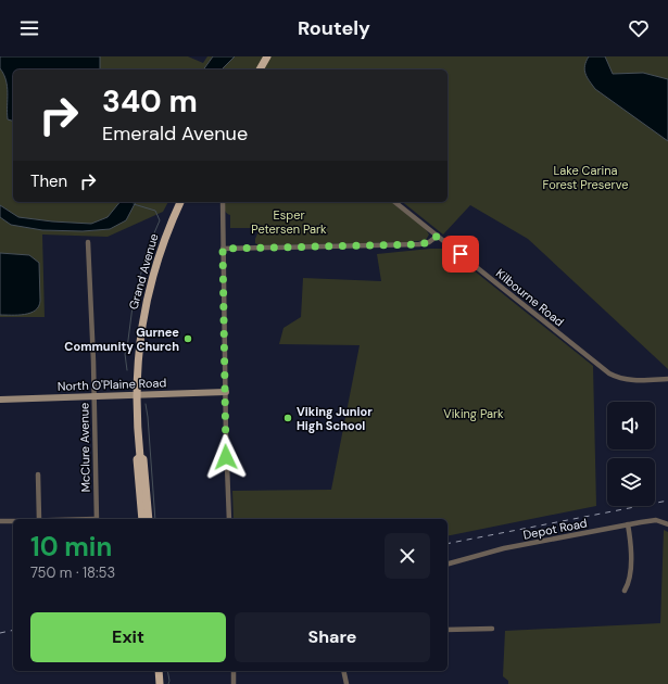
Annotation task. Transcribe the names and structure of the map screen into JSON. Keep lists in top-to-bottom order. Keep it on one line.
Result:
{"streets":{"main road":["Grand Avenue"],"street":["Kilbourne Road","North O'Plaine Road","McClure Avenue","Depot Road"]},"crossings":[["Grand Avenue","North O'Plaine Road"],["North O'Plaine Road","McClure Avenue"]],"parks":["Lake Carina Forest Preserve","Esper Petersen Park","Viking Park"],"places":["Gurnee Community Church","Viking Junior High School"],"page":{"header":"Routely","turn":["340 m","Emerald Avenue"],"then":"Then","heading":["10 min","750 m · 18:53"],"buttons":["Exit","Share"]}}
